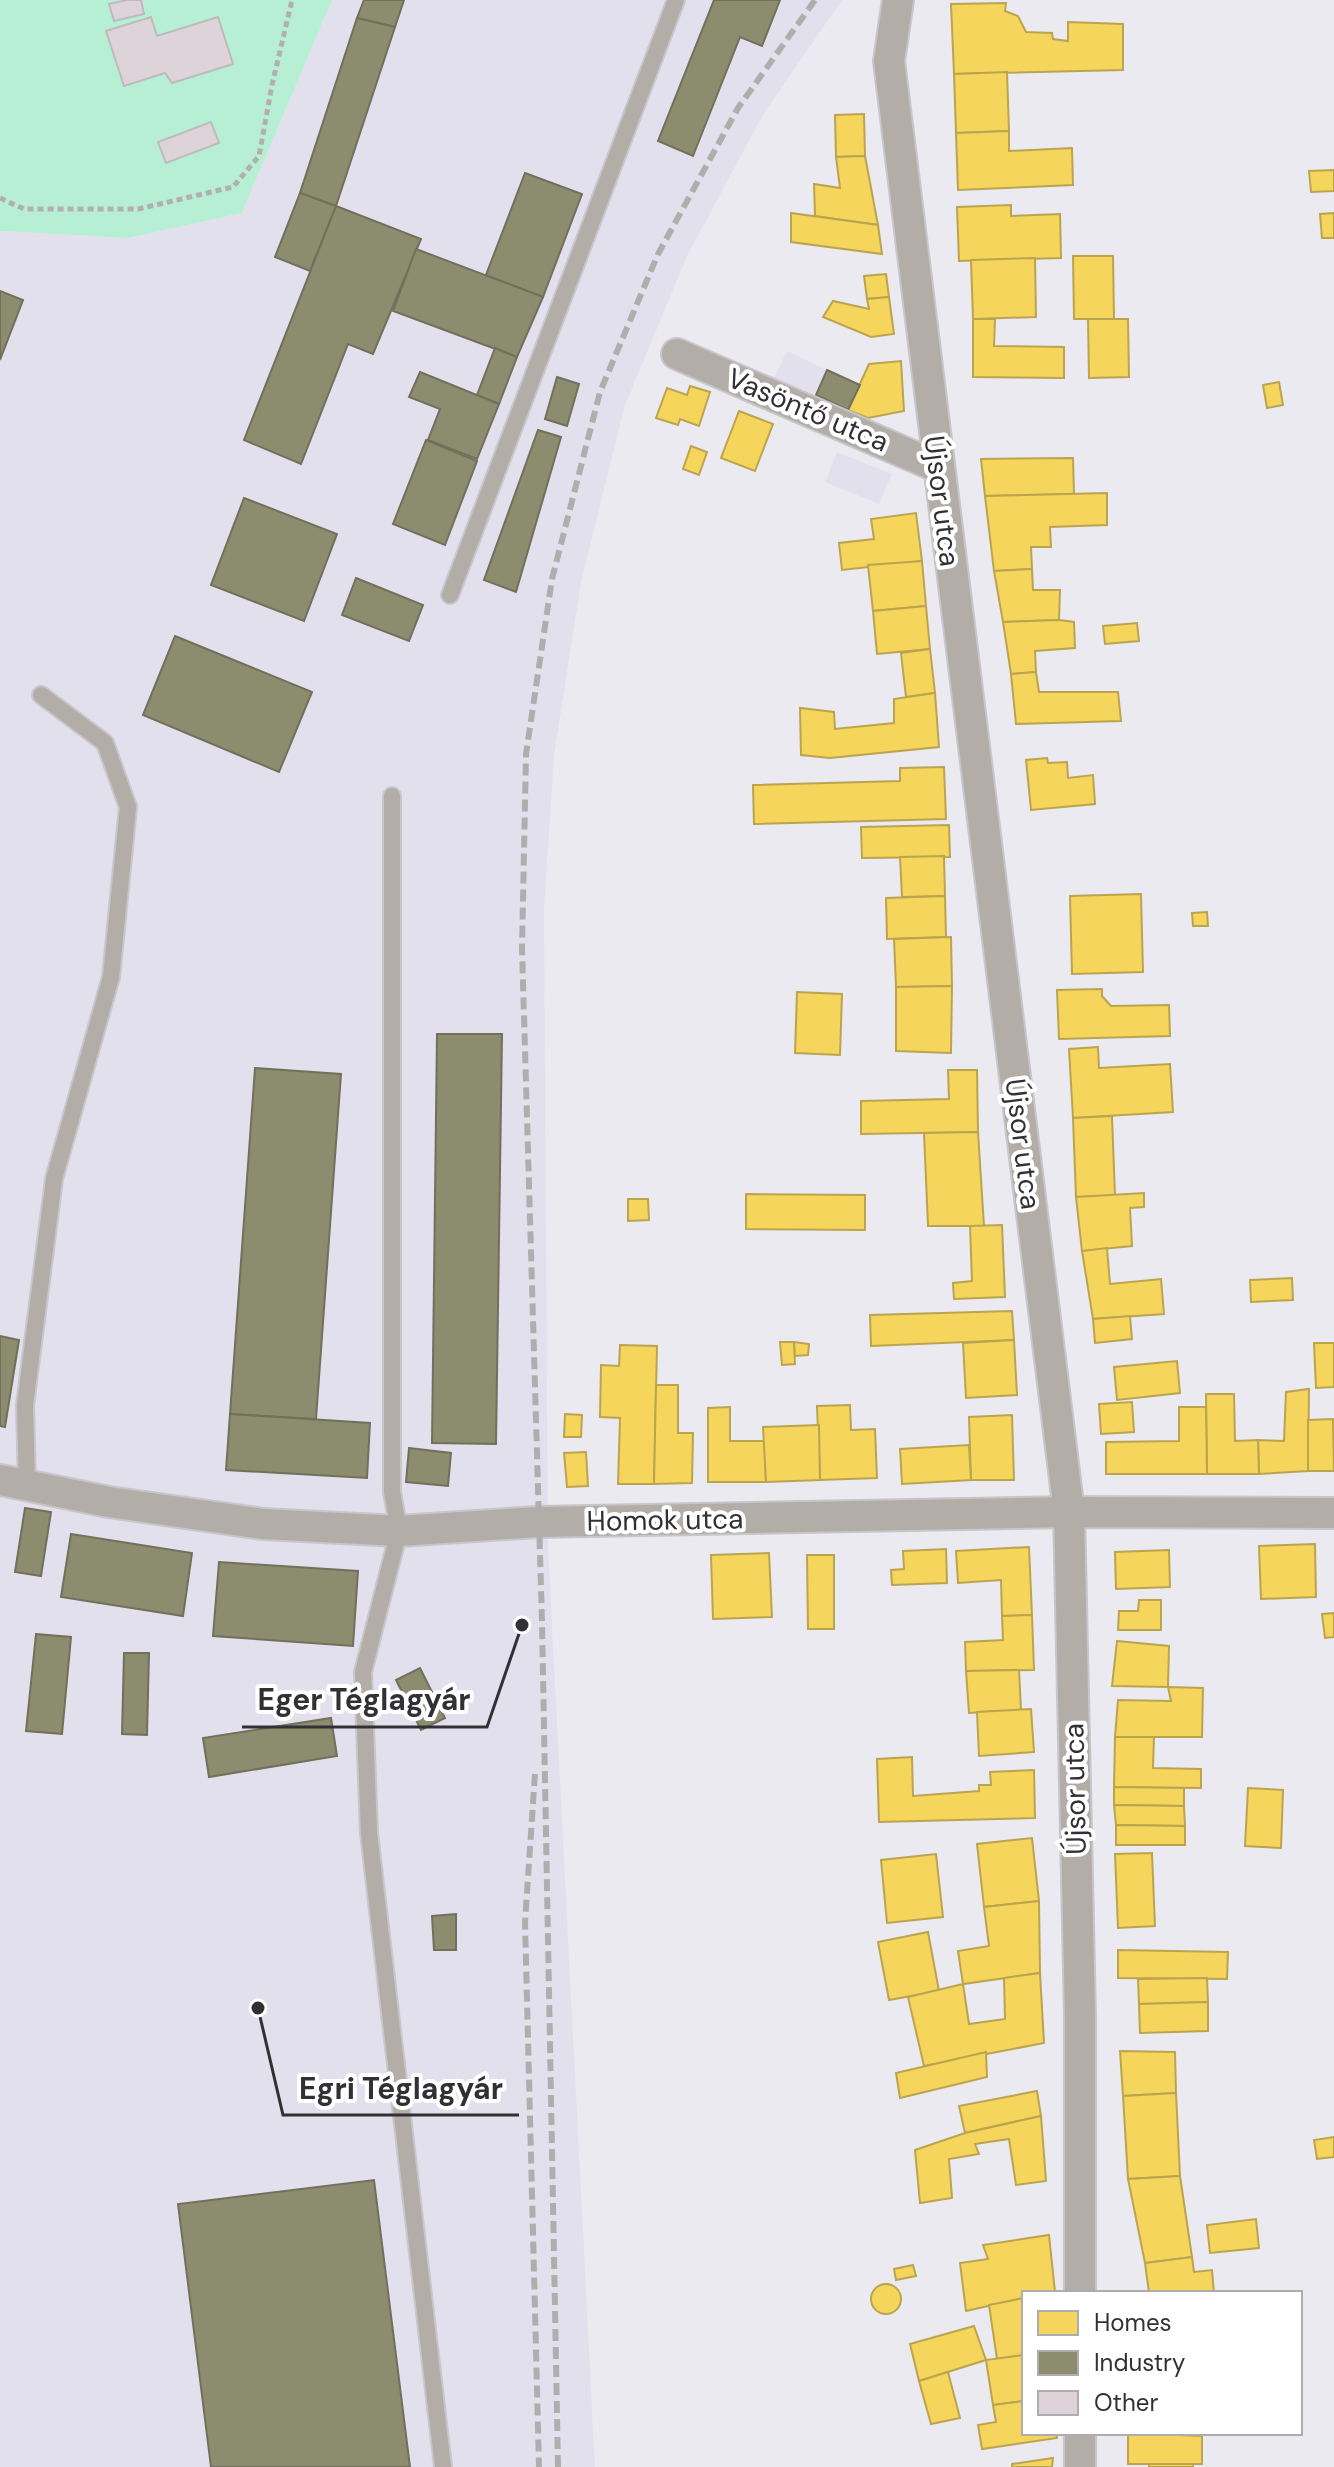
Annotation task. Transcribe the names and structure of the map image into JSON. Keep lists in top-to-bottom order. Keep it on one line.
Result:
{"streets":{"street":["Vasöntő utca","Újsor utca","Homok utca"]},"crossings":[["Vasöntő utca","Újsor utca"],["Újsor utca","Homok utca"]],"places":["Eger Téglagyár","Egri Téglagyár"],"legend":["Homes","Industry","Other"]}
